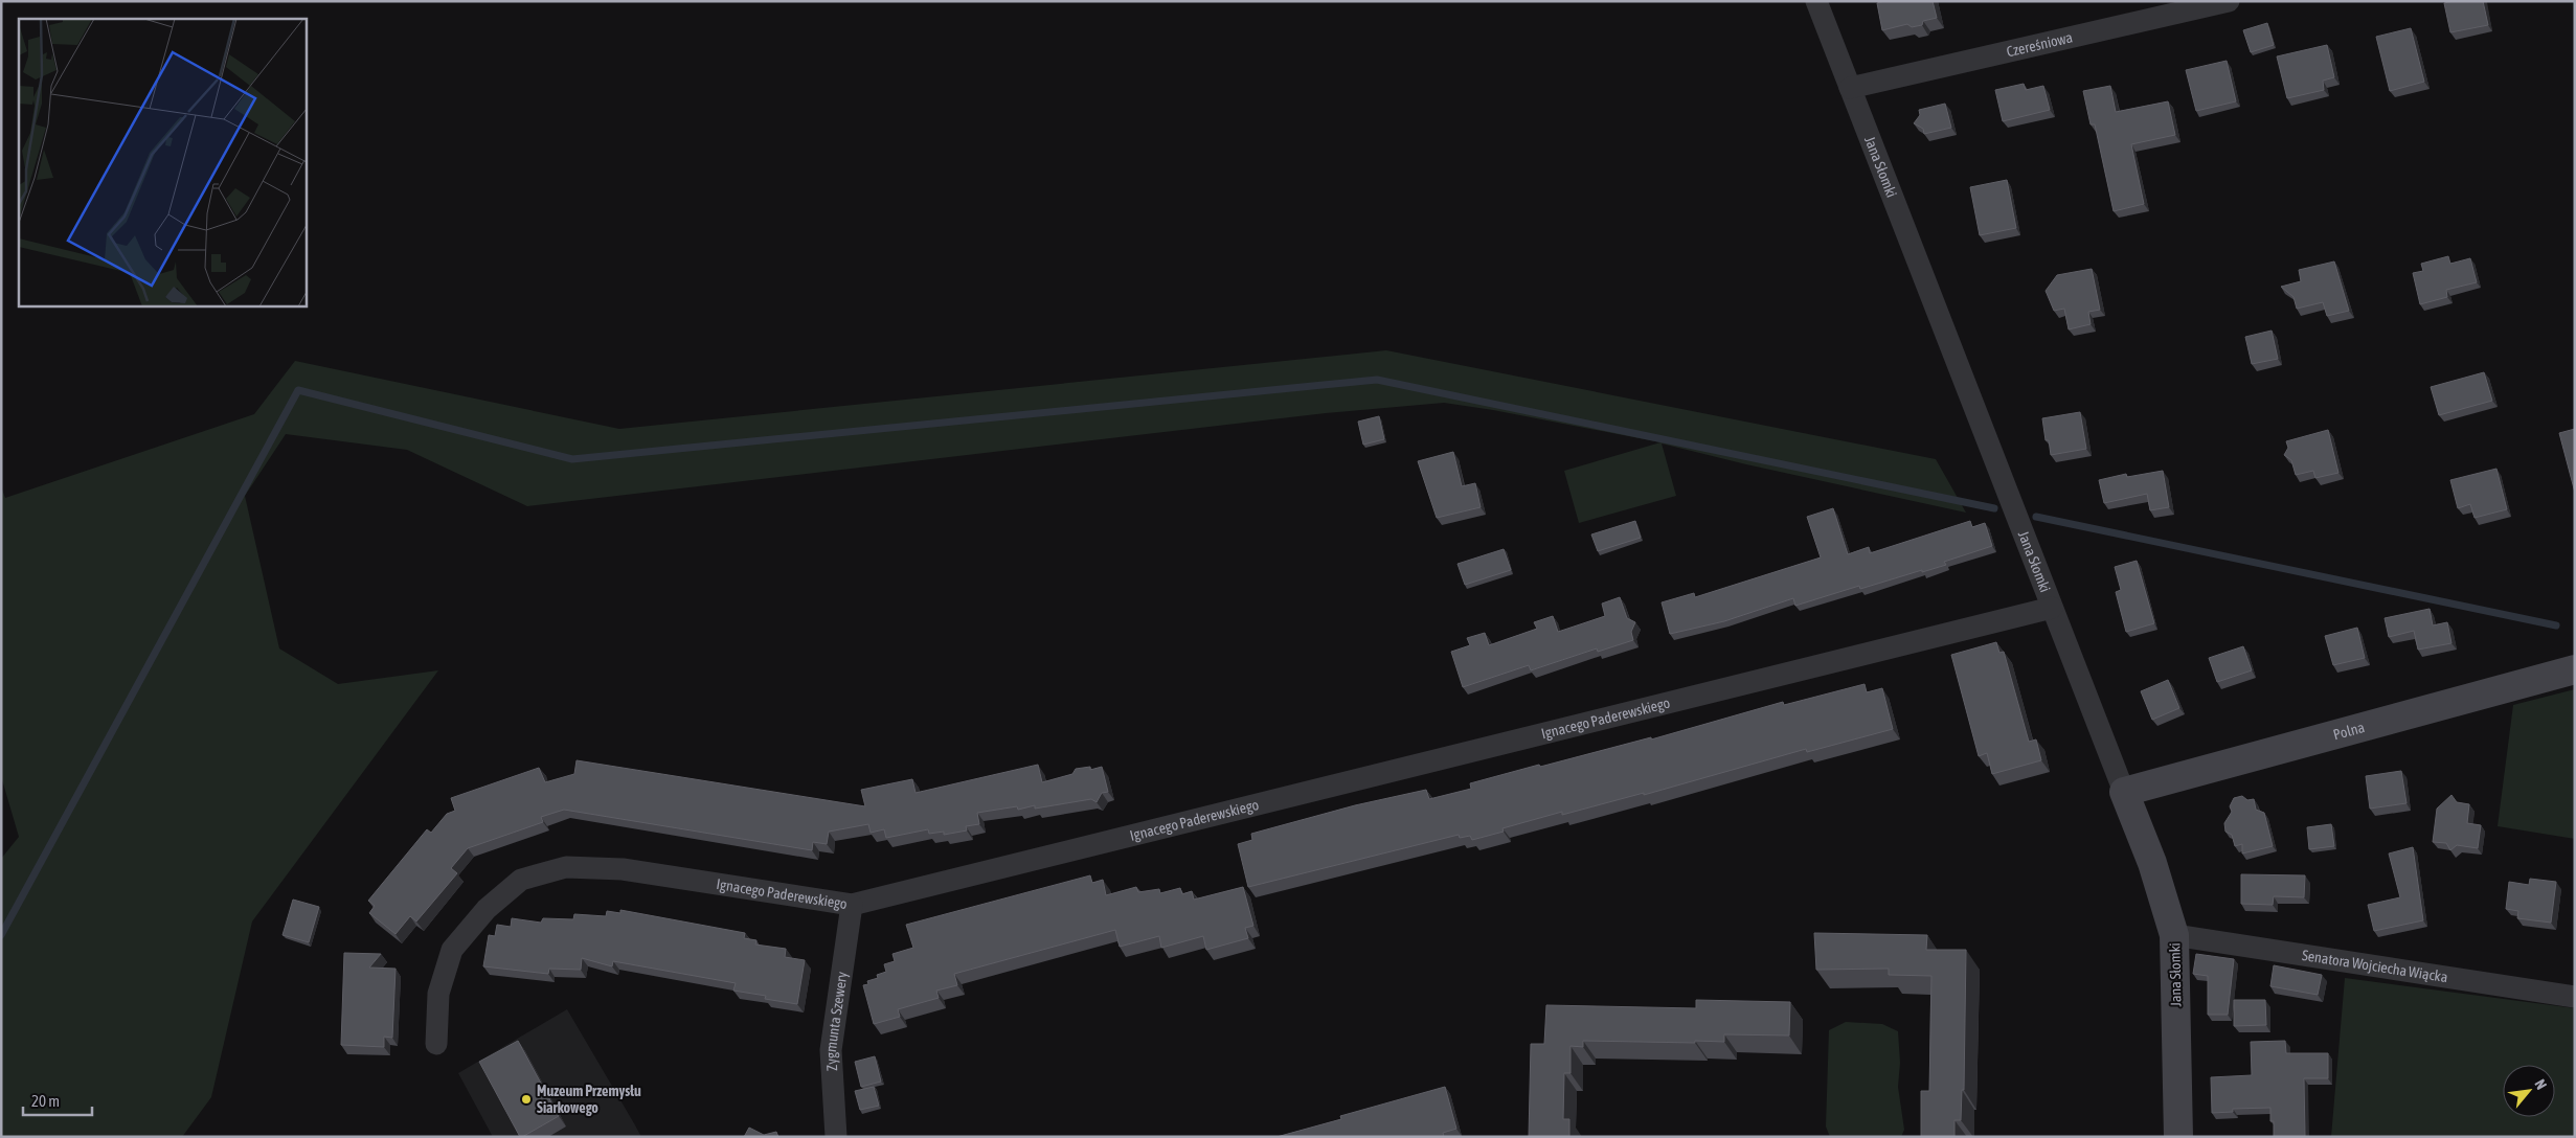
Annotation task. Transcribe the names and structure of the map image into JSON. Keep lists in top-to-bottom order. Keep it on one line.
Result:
{"streets":{"street":["Czereśniowa","Jana Słomki","Ignacego Paderewskiego","Polna","Senatora Wojciecha Wiącka","Zygmunta Szewery"]},"crossings":[["Czereśniowa","Jana Słomki"],["Jana Słomki","Ignacego Paderewskiego"],["Jana Słomki","Polna"],["Jana Słomki","Senatora Wojciecha Wiącka"],["Ignacego Paderewskiego","Zygmunta Szewery"]],"places":["Muzeum Przemysłu Siarkowego"],"scale_bar":"20 m","north":"top right"}
